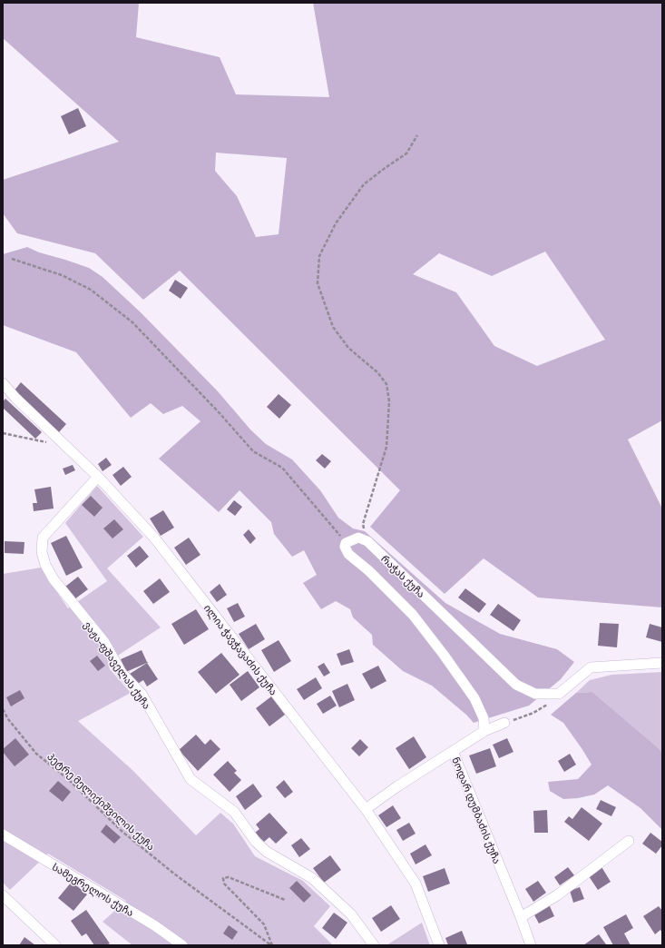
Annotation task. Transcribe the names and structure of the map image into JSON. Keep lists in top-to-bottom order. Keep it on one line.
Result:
{"streets":{"street":["რაჭას ქუჩა","ილია ჭავჭავაძის ქუჩა","ვაჟა-ფშაველას ქუჩა","ნოდარ დუმბაძის ქუჩა","სამეგრელოს ქუჩა"],"path":["პეტრე მელიქიშვილის ქუჩა"]},"crossings":[["ილია ჭავჭავაძის ქუჩა","ვაჟა-ფშაველას ქუჩა"],["ილია ჭავჭავაძის ქუჩა","ნოდარ დუმბაძის ქუჩა"]]}
